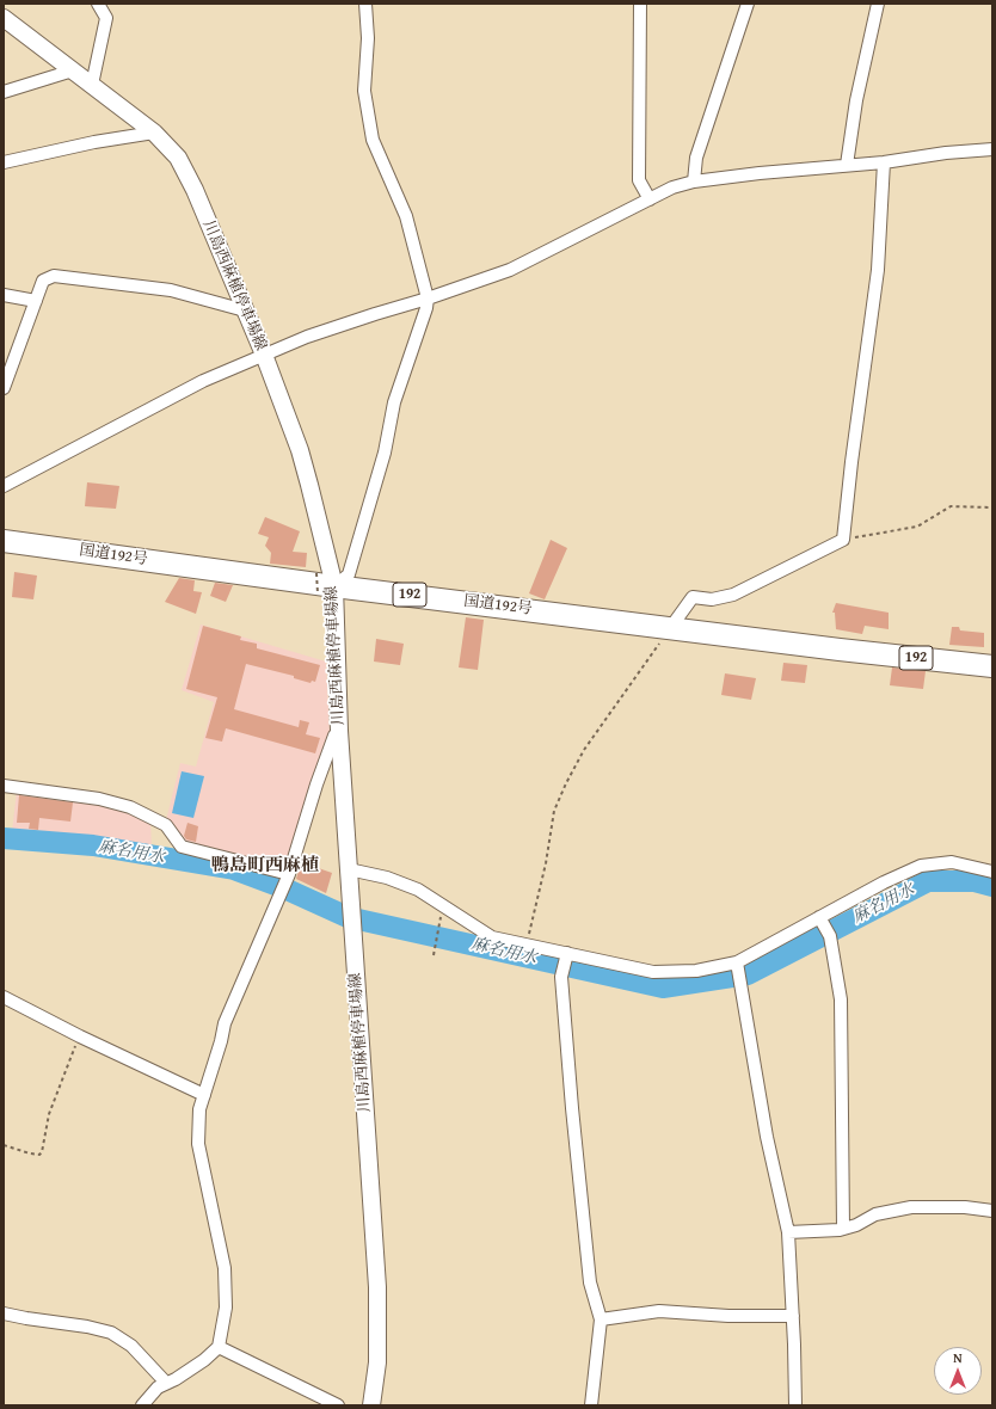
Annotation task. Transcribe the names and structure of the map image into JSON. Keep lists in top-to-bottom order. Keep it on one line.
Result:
{"streets":{"highway":["国道192号","192"],"main road":["川島西麻植停車場線"]},"crossings":[["川島西麻植停車場線","国道192号"]],"districts":["鴨島町西麻植"],"water":["麻名用水"],"north":"top"}
